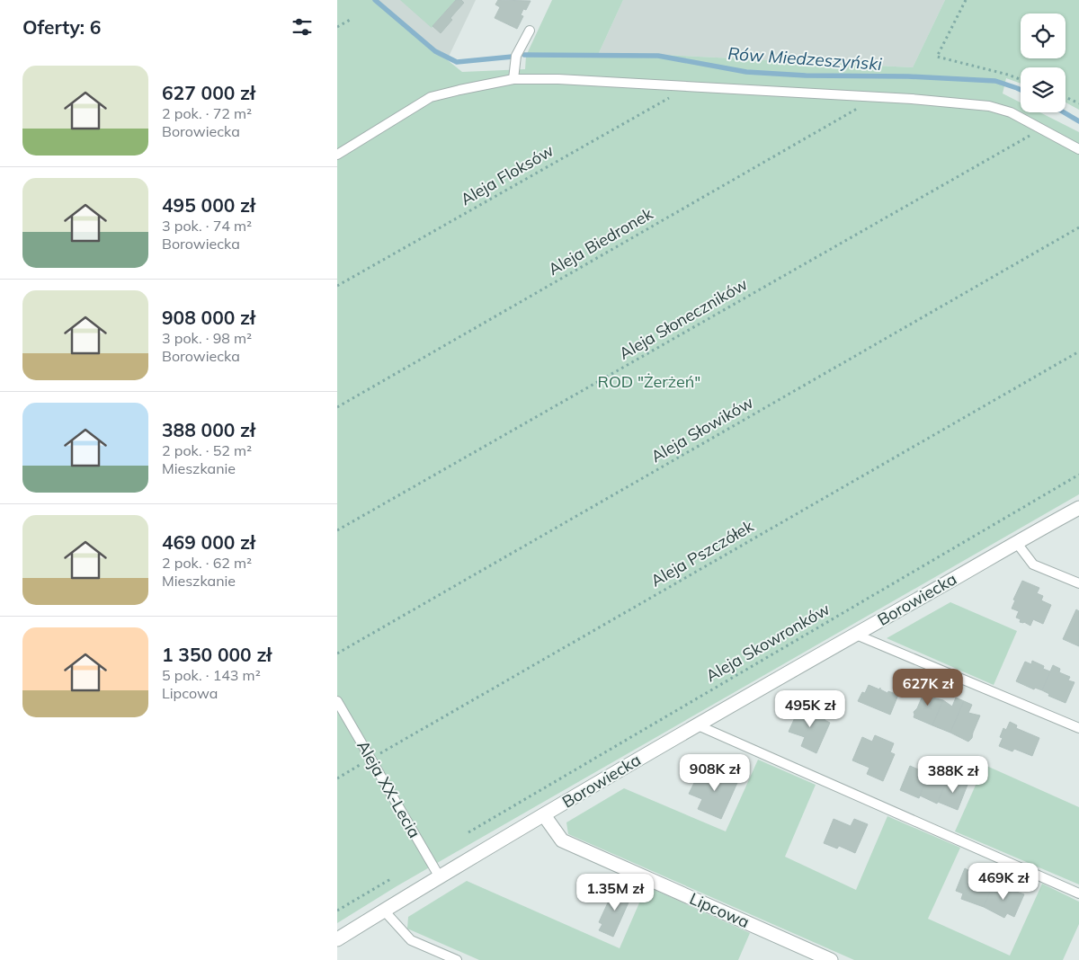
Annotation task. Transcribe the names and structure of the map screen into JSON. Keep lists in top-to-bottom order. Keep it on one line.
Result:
{"streets":{"street":["Borowiecka","Lipcowa"],"lane":["Aleja XX-Lecia"],"path":["Aleja Floksów","Aleja Biedronek","Aleja Słoneczników","Aleja Słowików","Aleja Pszczółek","Aleja Skowronków"]},"crossings":[["Aleja Pszczółek","Aleja XX-Lecia"],["Borowiecka","Aleja XX-Lecia"],["Borowiecka","Lipcowa"]],"water":["Rów Miedzeszyński"],"parks":["ROD \"Żerżeń\""],"page":{"heading":"Oferty: 6","list":[{"name":"627 000 zł","note":"2 pok. · 72 m² · Borowiecka"},{"name":"495 000 zł","note":"3 pok. · 74 m² · Borowiecka"},{"name":"908 000 zł","note":"3 pok. · 98 m² · Borowiecka"},{"name":"388 000 zł","note":"2 pok. · 52 m² · Mieszkanie"},{"name":"469 000 zł","note":"2 pok. · 62 m² · Mieszkanie"},{"name":"1 350 000 zł","note":"5 pok. · 143 m² · Lipcowa"}],"price":["627K zł","495K zł","908K zł","388K zł","469K zł","1.35M zł"]}}
